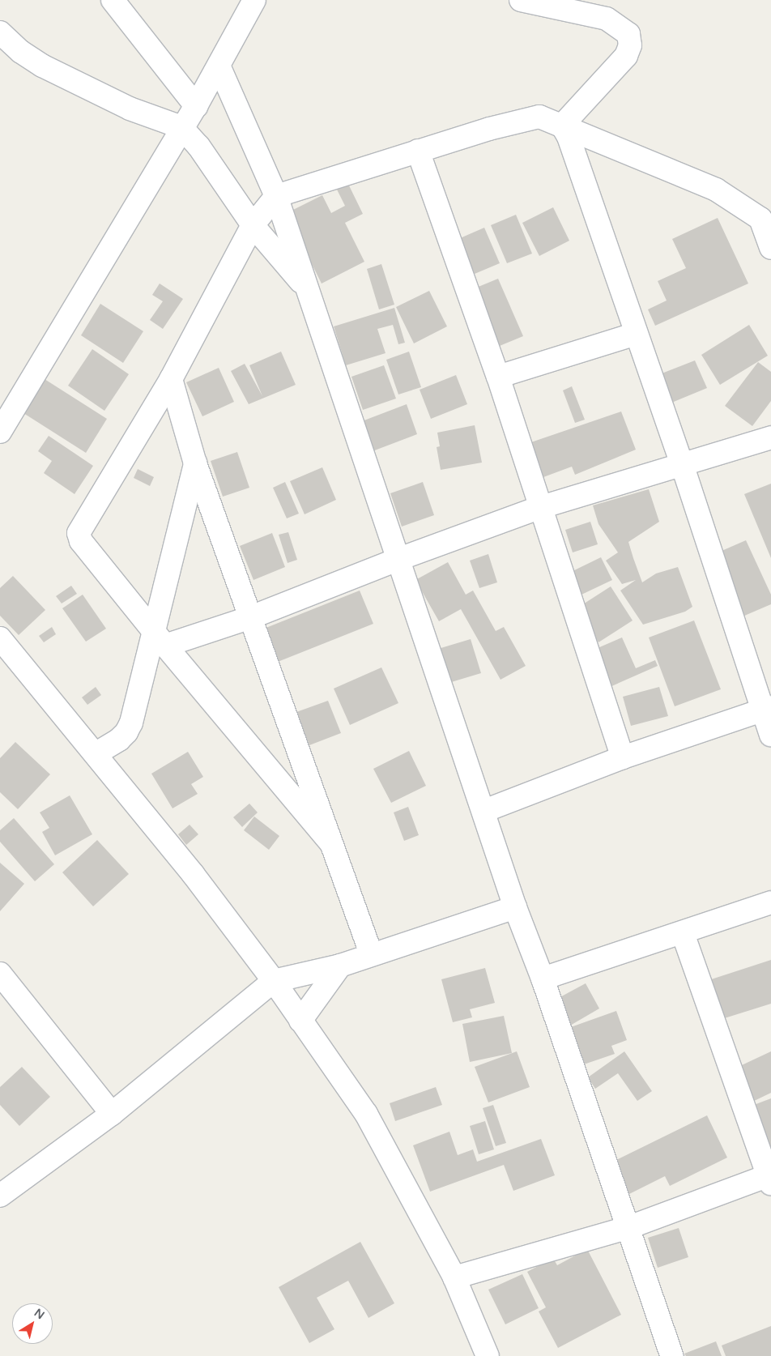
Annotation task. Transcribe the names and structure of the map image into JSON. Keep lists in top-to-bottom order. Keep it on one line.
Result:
{"north":"top right"}
